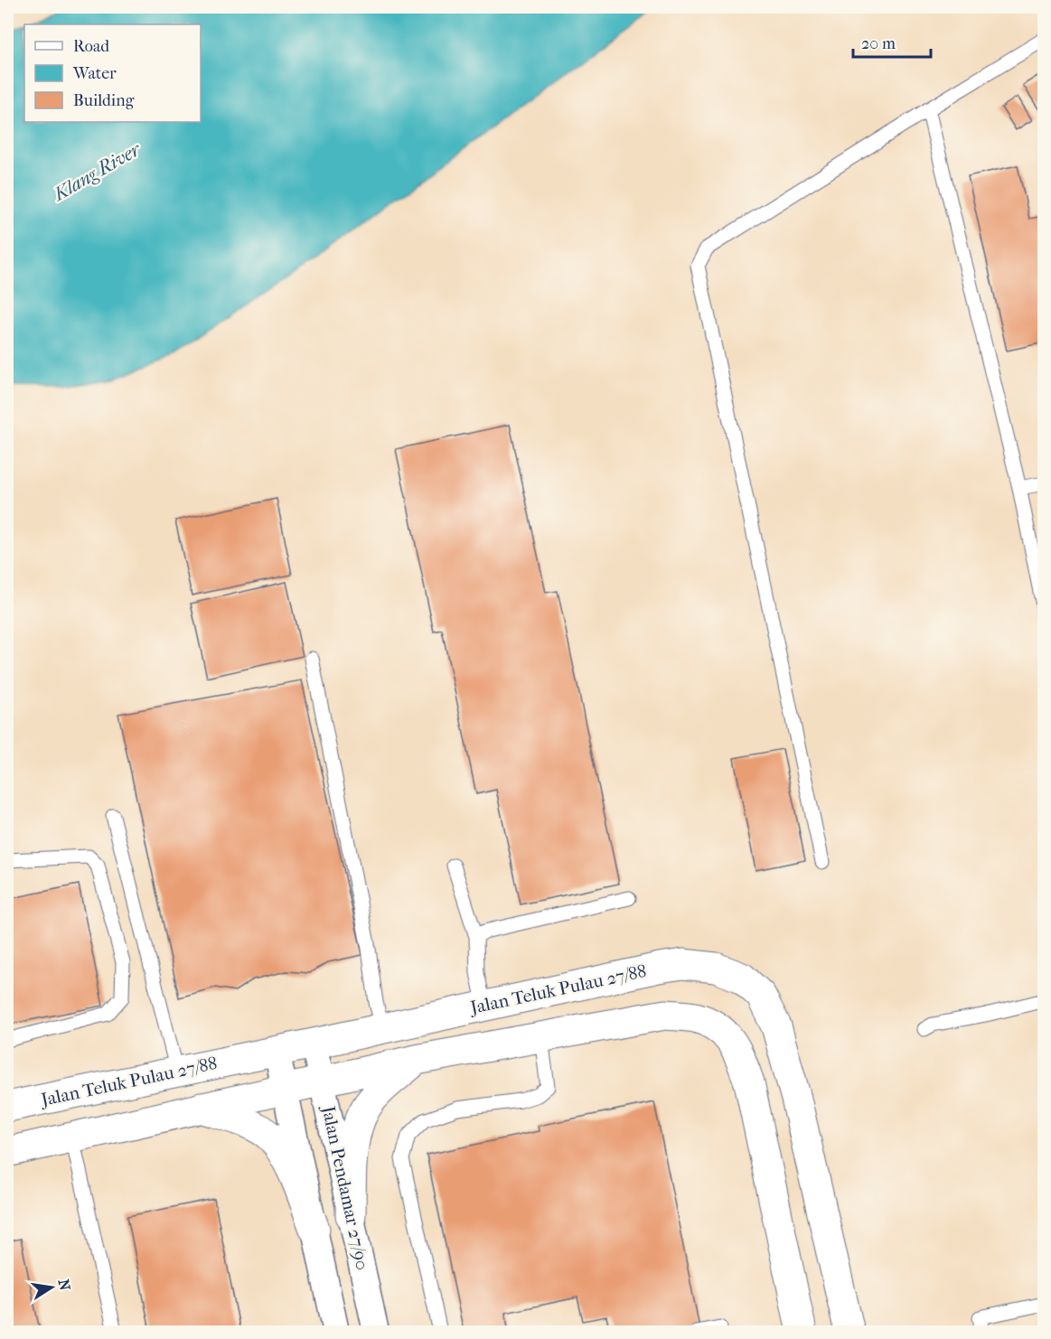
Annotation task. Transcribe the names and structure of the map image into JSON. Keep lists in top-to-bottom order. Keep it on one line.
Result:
{"streets":{"street":["Jalan Teluk Pulau 27/88","Jalan Pendamar 27/90"]},"crossings":[["Jalan Teluk Pulau 27/88","Jalan Pendamar 27/90"]],"water":["Klang River"],"legend":["Road","Water","Building"],"scale_bar":"20 m","north":"right"}
